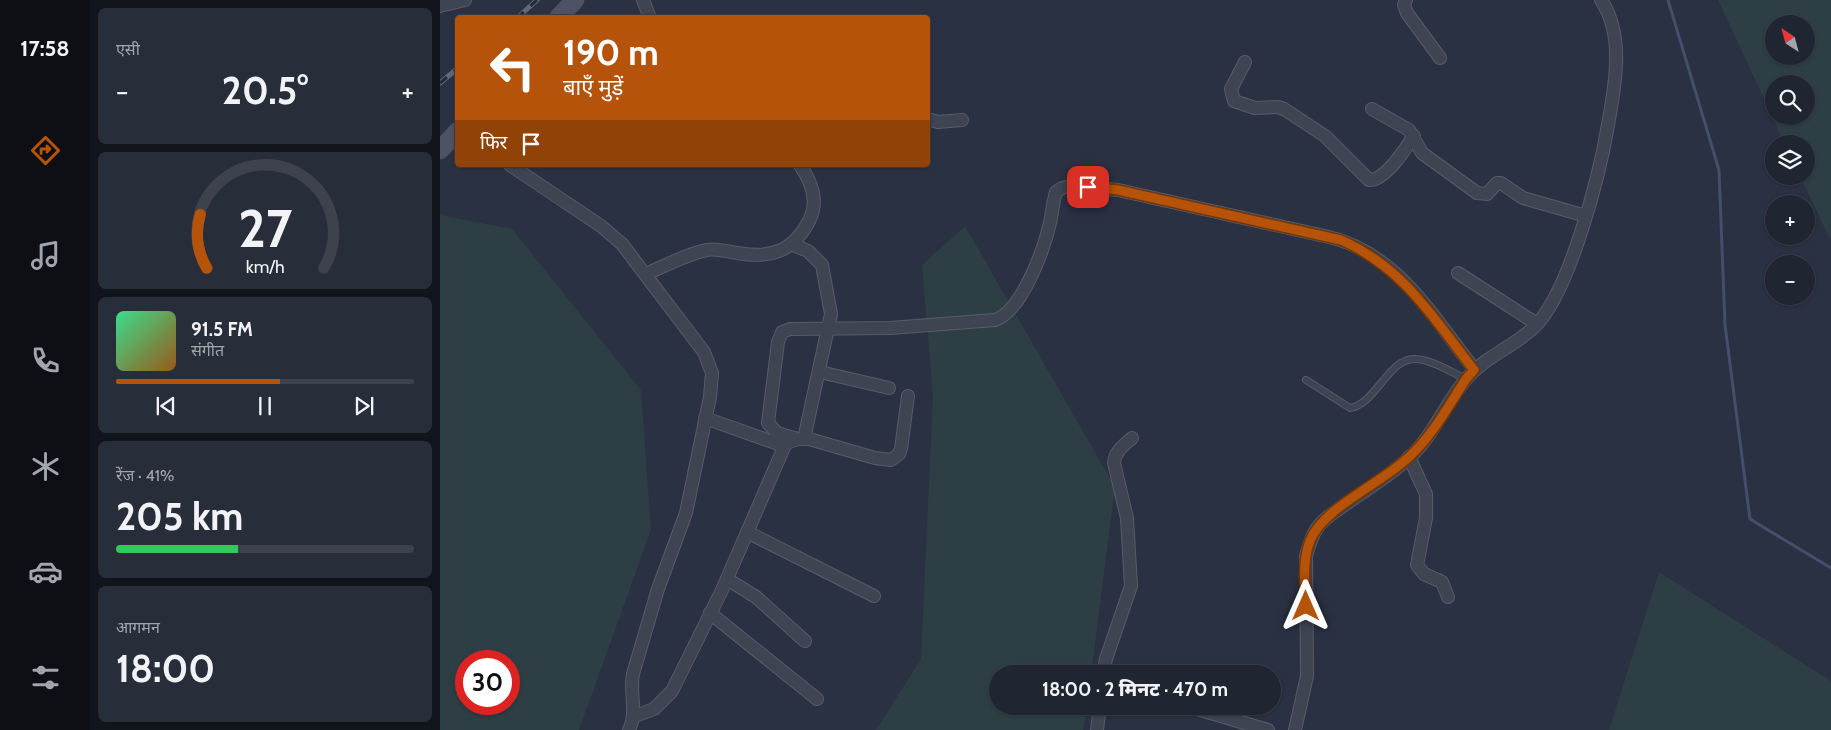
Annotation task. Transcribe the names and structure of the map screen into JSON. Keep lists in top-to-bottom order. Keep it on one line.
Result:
{"north":"top left","page":{"tabs":"17:58","tile":["एसी",["रेंज · 41%","205 km"],["आगमन","18:00"]],"map_buttons":["+","−"],"turn":["190 m","बाएँ मुड़ें"],"heat":["−","20.5°","+"],"then":"फिर","song":["91.5 FM","संगीत"],"limit":"30","trip":"18:00 · 2 मिनट · 470 m","gauge":["27","km/h"]}}
